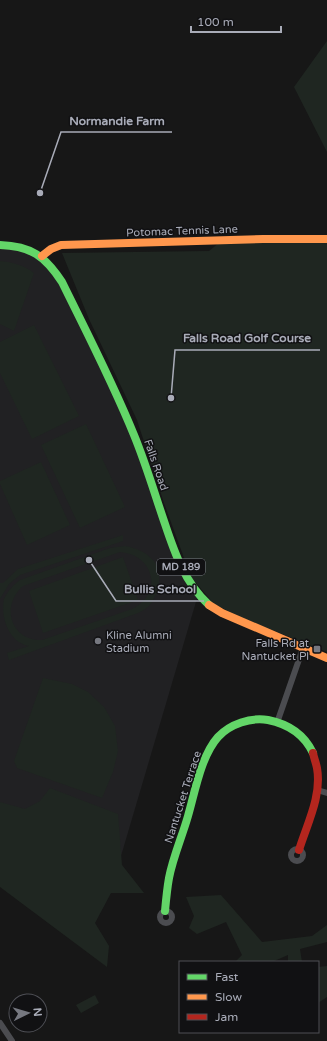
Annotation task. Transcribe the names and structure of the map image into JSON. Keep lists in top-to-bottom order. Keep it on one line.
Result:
{"streets":{"street":["Potomac Tennis Lane","Falls Road","MD 189","Nantucket Terrace"]},"crossings":[["Potomac Tennis Lane","Falls Road"]],"places":{"other":["Normandie Farm","Falls Road Golf Course","Bullis School","Kline Alumni Stadium"],"transit":["Falls Rd at Nantucket Pl"]},"legend":["Fast","Slow","Jam"],"scale_bar":"100 m","north":"right"}
